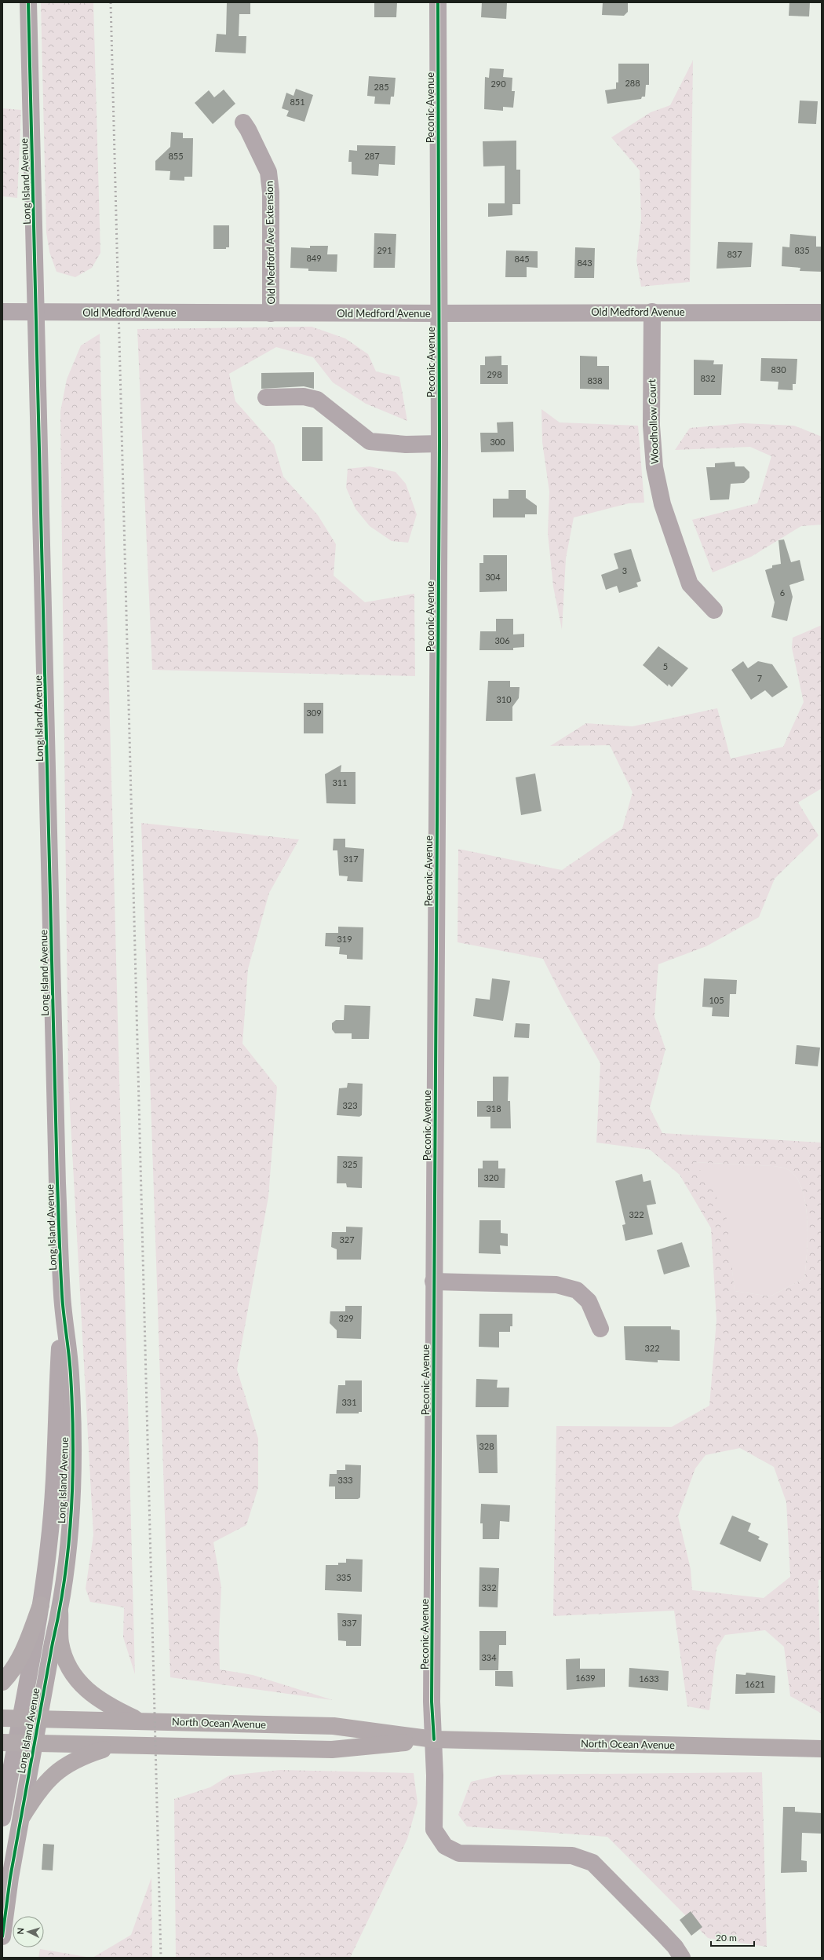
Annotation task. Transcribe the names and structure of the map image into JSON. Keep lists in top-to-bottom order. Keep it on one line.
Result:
{"streets":{"main road":["North Ocean Avenue"],"street":["Peconic Avenue","Long Island Avenue","Old Medford Ave Extension","Old Medford Avenue","Woodhollow Court"]},"crossings":[["Peconic Avenue","Old Medford Avenue"],["Peconic Avenue","North Ocean Avenue"],["Long Island Avenue","Old Medford Avenue"],["Long Island Avenue","North Ocean Avenue"],["Old Medford Ave Extension","Old Medford Avenue"],["Old Medford Avenue","Woodhollow Court"]],"house_numbers":["288","290","285","851","855","287","291","835","837","849","845","843","830","298","832","838","300","3","304","6","306","5","7","310","309","311","317","319","105","323","318","325","320","322","327","329","322","331","328","333","335","332","337","334","1639","1633","1621"],"scale_bar":"20 m","north":"left"}
